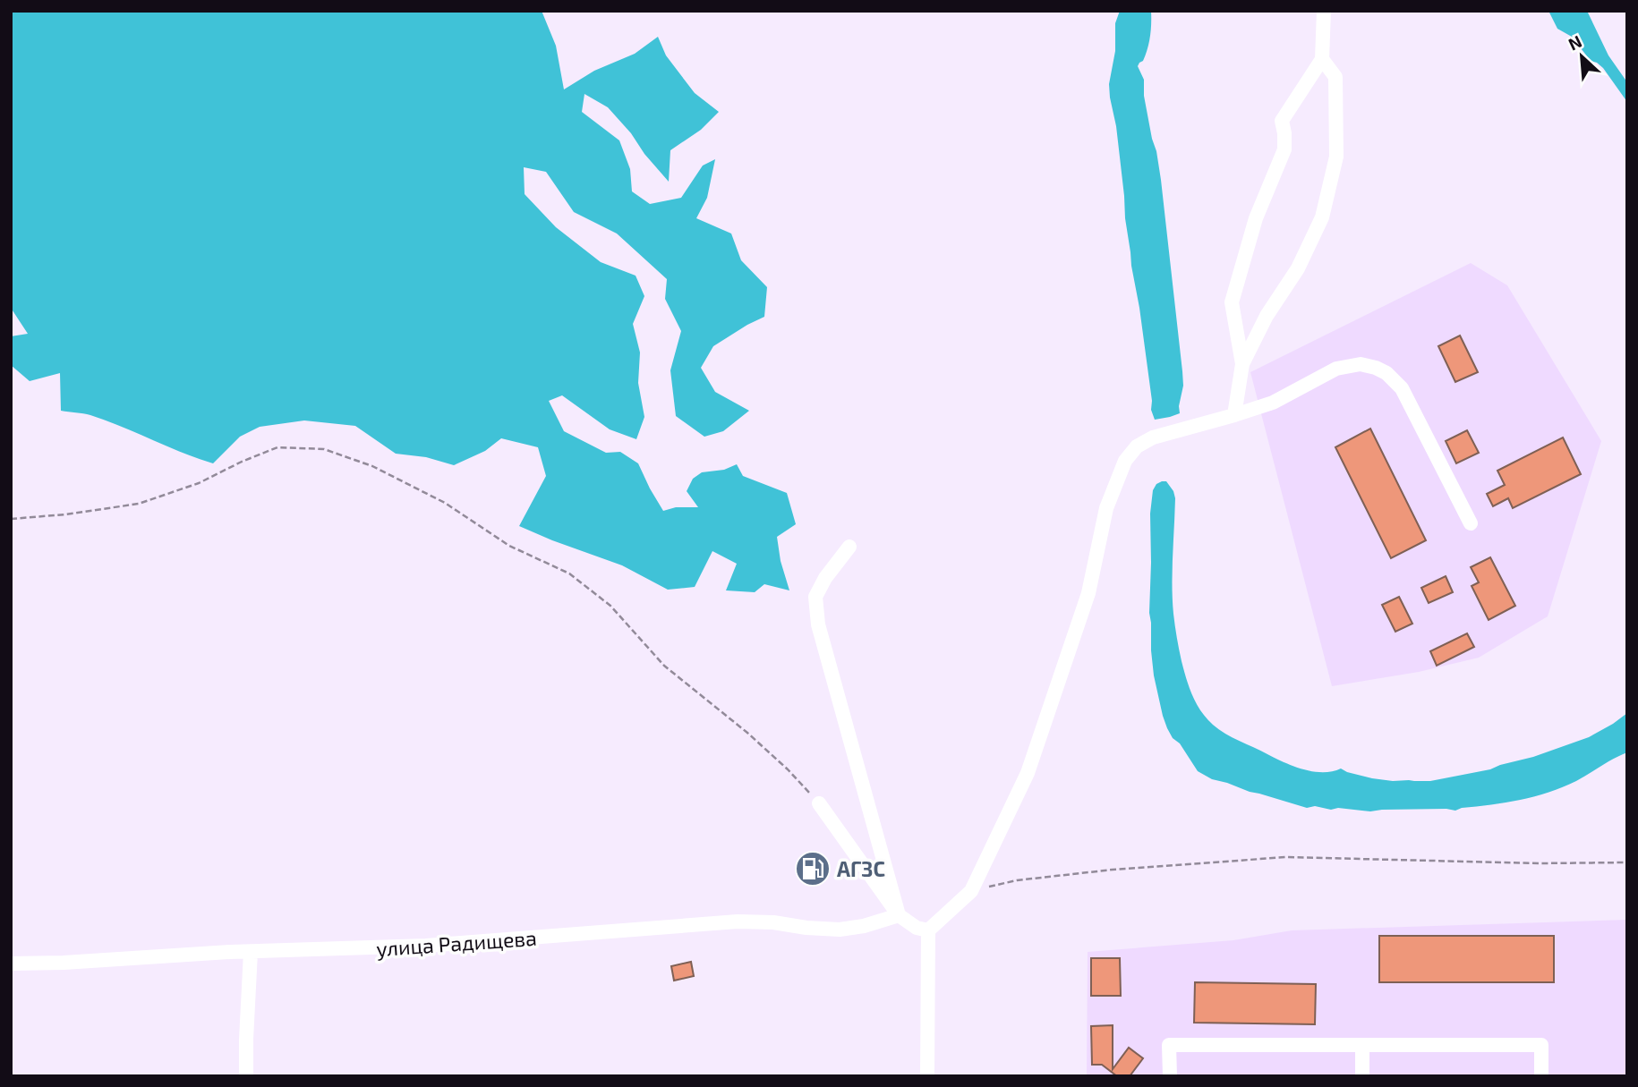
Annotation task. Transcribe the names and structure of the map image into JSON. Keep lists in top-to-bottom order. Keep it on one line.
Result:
{"streets":{"street":["улица Радищева"]},"places":{"fuel station":["АГЗС"]},"north":"top left"}
